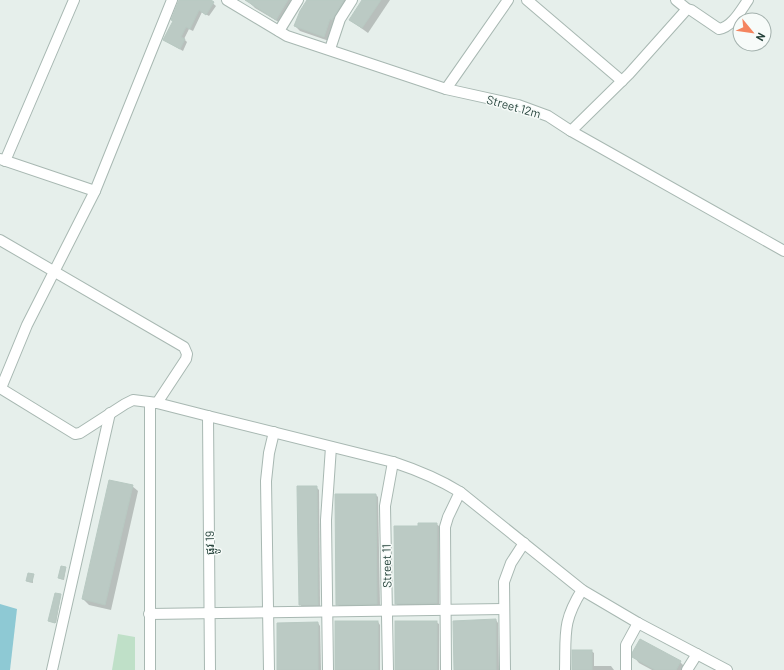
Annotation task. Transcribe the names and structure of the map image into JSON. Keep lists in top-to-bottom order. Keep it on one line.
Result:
{"streets":{"street":["Street 12m","ផ្លូវ 19","Street 11"]},"north":"bottom right"}
